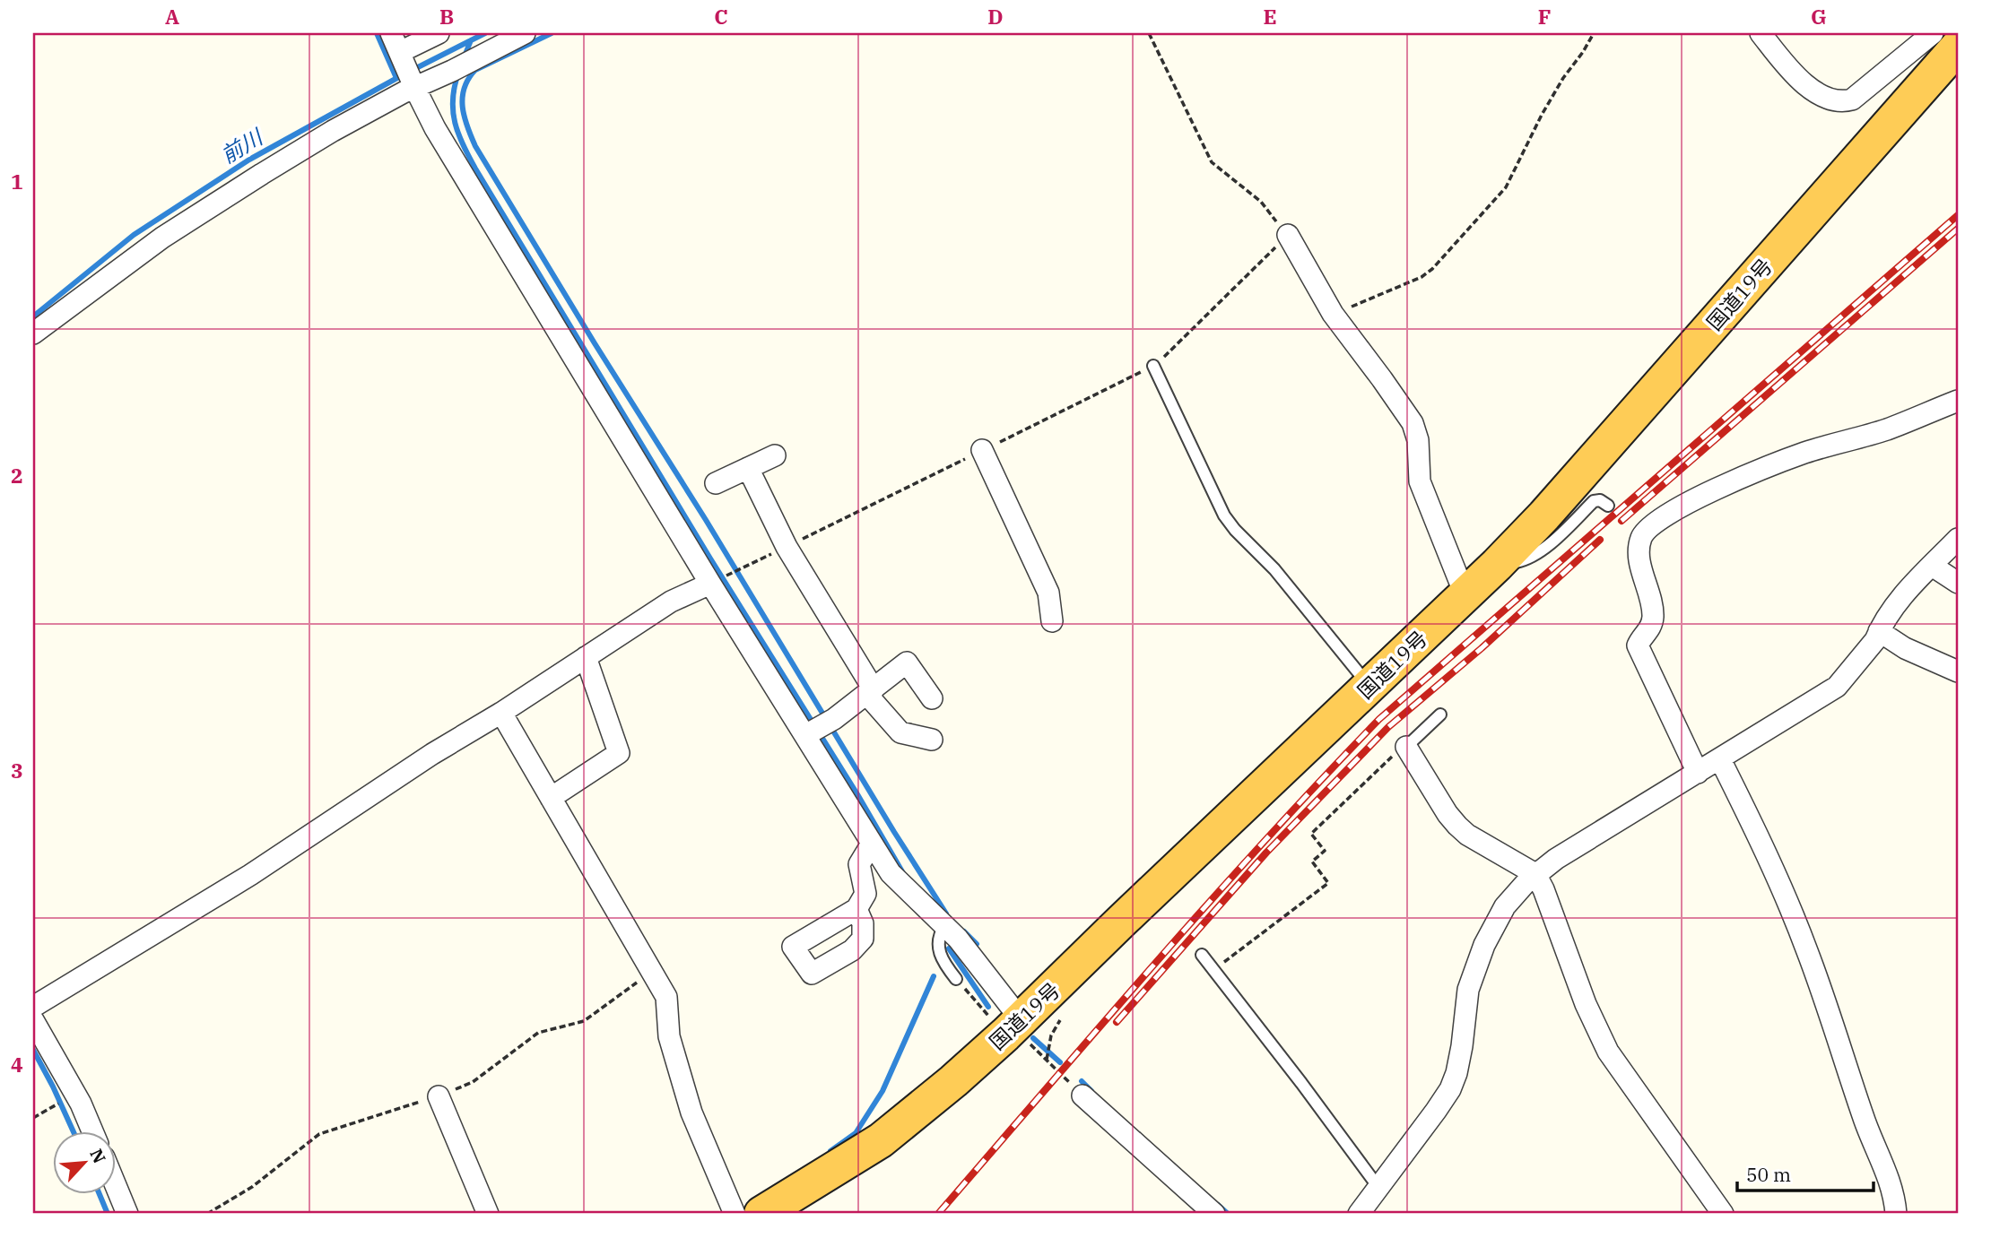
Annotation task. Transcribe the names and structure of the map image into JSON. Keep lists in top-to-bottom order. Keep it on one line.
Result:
{"streets":{"highway":["国道19号"]},"water":["前川"],"scale_bar":"50 m","north":"top right","grid":{"columns":["A","B","C","D","E","F","G"],"rows":["1","2","3","4"]}}
